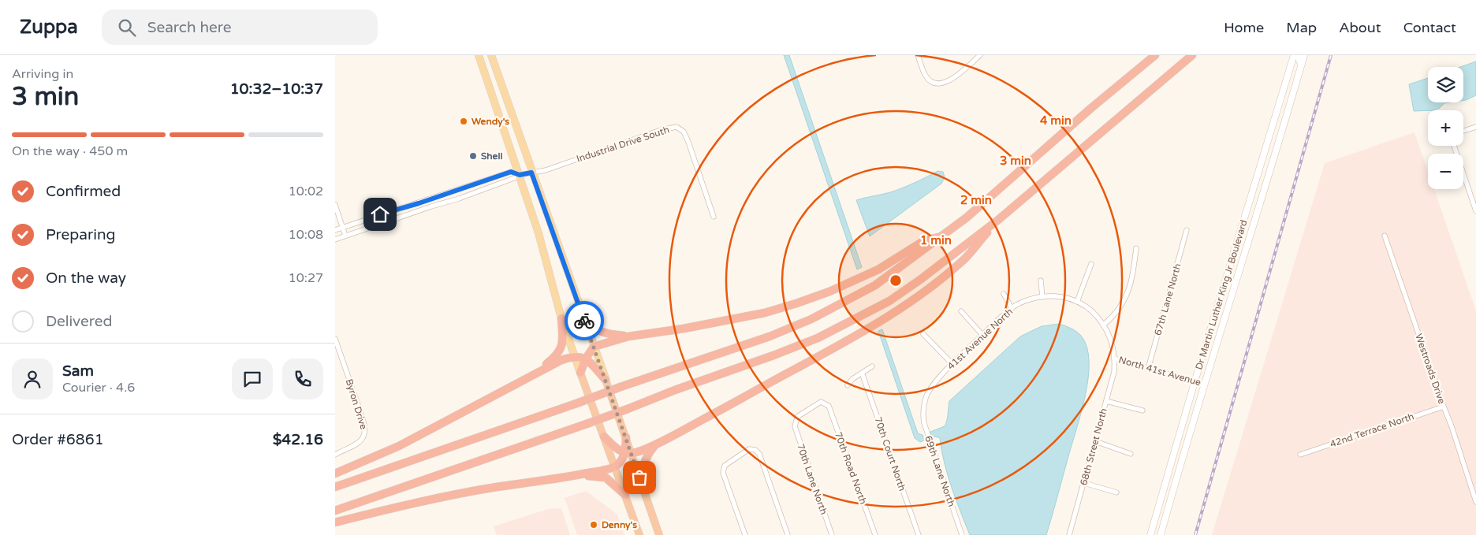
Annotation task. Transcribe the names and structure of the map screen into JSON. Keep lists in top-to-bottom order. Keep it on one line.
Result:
{"streets":{"main road":["Dr Martin Luther King Jr Boulevard"],"street":["Industrial Drive South","67th Lane North","41st Avenue North","Westroads Drive","North 41st Avenue","Byron Drive","42nd Terrace North","68th Street North","70th Court North","70th Road North","69th Lane North","70th Lane North"]},"crossings":[["Dr Martin Luther King Jr Boulevard","North 41st Avenue"],["67th Lane North","North 41st Avenue"],["41st Avenue North","North 41st Avenue"],["41st Avenue North","68th Street North"],["41st Avenue North","69th Lane North"],["Westroads Drive","42nd Terrace North"],["North 41st Avenue","68th Street North"],["70th Road North","70th Lane North"]],"places":["Wendy's","Shell","Denny's"],"page":{"header":"Zuppa","search":"Search here","nav":["Home","Map","About","Contact"],"heading":["3 min","Arriving in","10:32–10:37"],"panel":["Sam","Courier · 4.6","Order #6861","$42.16"],"map_buttons":["+","−"],"bar":"On the way · 450 m","list":[["Confirmed","10:02"],["Preparing","10:08"],["On the way","10:27"],"Delivered"]},"rings":["4 min","3 min","2 min","1 min"]}
